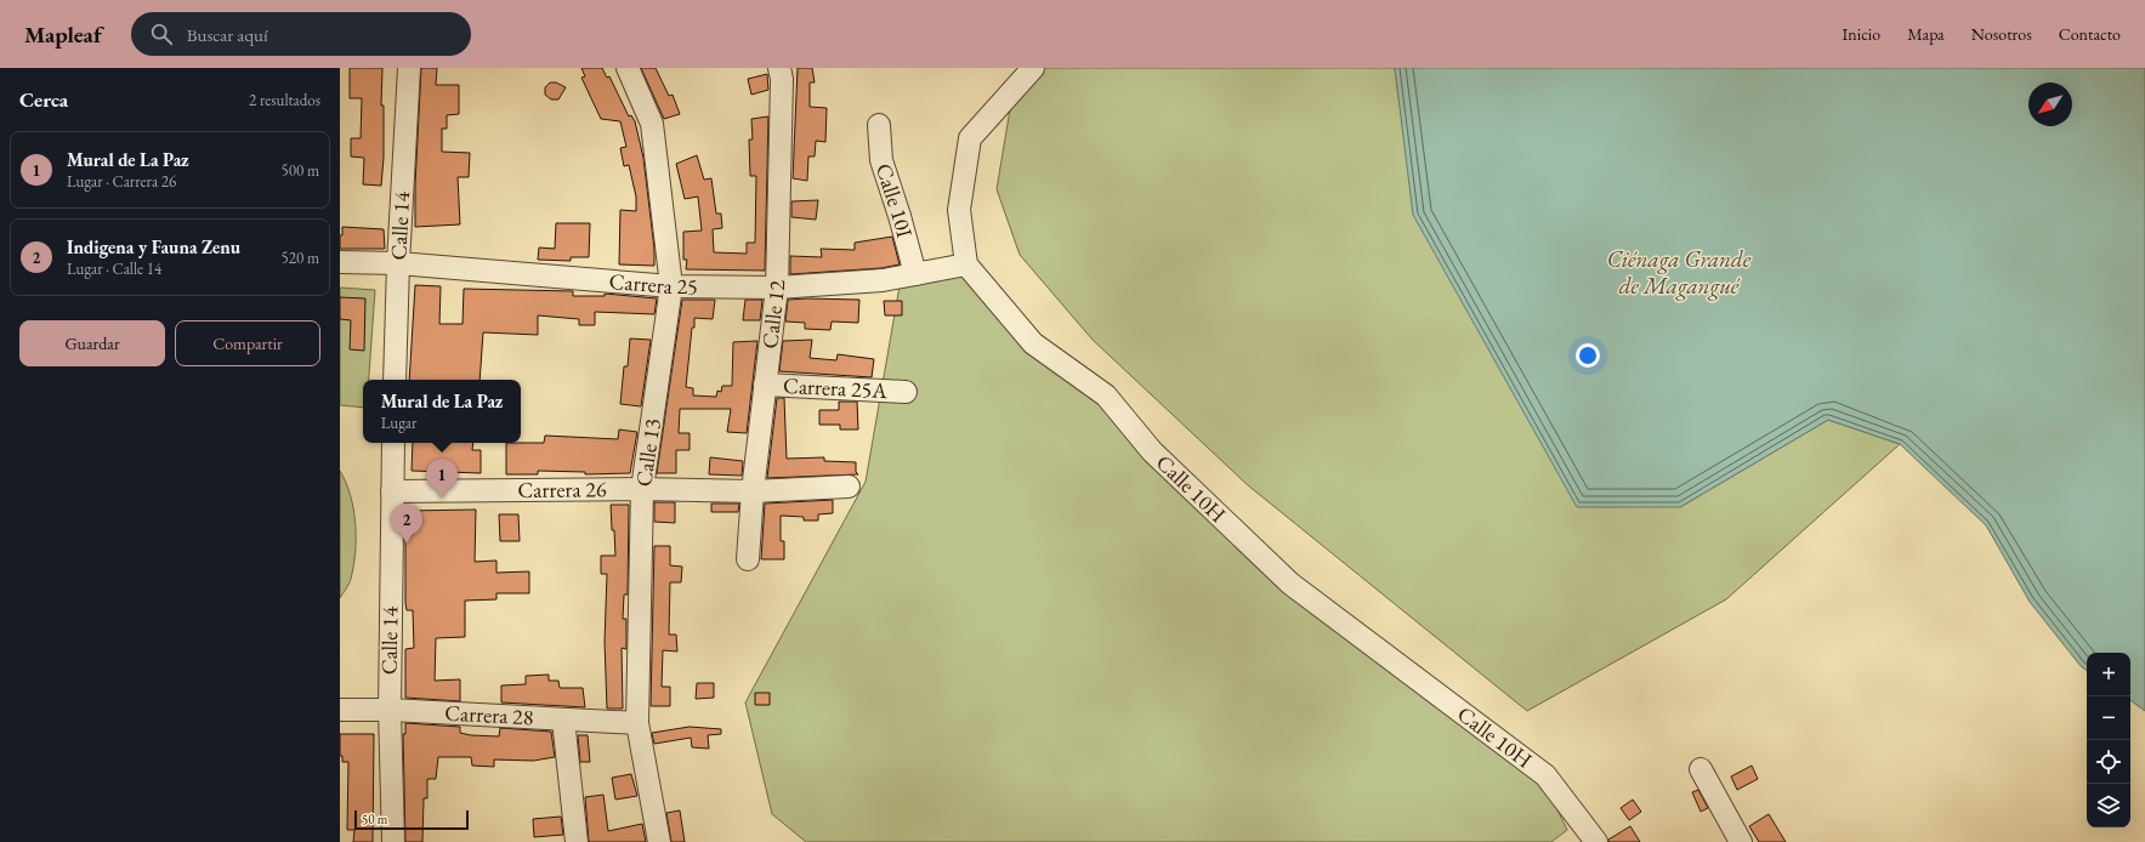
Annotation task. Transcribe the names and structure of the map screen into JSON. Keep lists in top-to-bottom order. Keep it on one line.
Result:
{"streets":{"street":["Calle 10I","Calle 14","Carrera 25","Calle 12","Carrera 25A","Calle 13","Calle 10H","Carrera 26","Carrera 28"]},"crossings":[["Calle 10I","Carrera 25"],["Calle 14","Carrera 25"],["Calle 14","Carrera 26"],["Calle 14","Carrera 28"],["Carrera 25","Calle 12"],["Carrera 25","Calle 13"],["Carrera 25","Calle 10H"],["Calle 12","Carrera 25A"],["Calle 12","Carrera 26"],["Calle 13","Carrera 26"],["Calle 13","Carrera 28"]],"water":["Ciénaga Grande de Magangué"],"scale_bar":"50 m","north":"bottom left","page":{"header":"Mapleaf","search":"Buscar aquí","nav":["Inicio","Mapa","Nosotros","Contacto"],"heading":["Cerca","2 resultados"],"list":[{"mark":"1","name":"Mural de La Paz","note":"Lugar · Carrera 26","value":"500 m"},{"mark":"2","name":"Indigena y Fauna Zenu","note":"Lugar · Calle 14","value":"520 m"}],"buttons":["Guardar","Compartir"],"popup":["Mural de La Paz","Lugar"],"pins":["1","2"],"map_buttons":["+","−"],"scale":"50 m"}}
